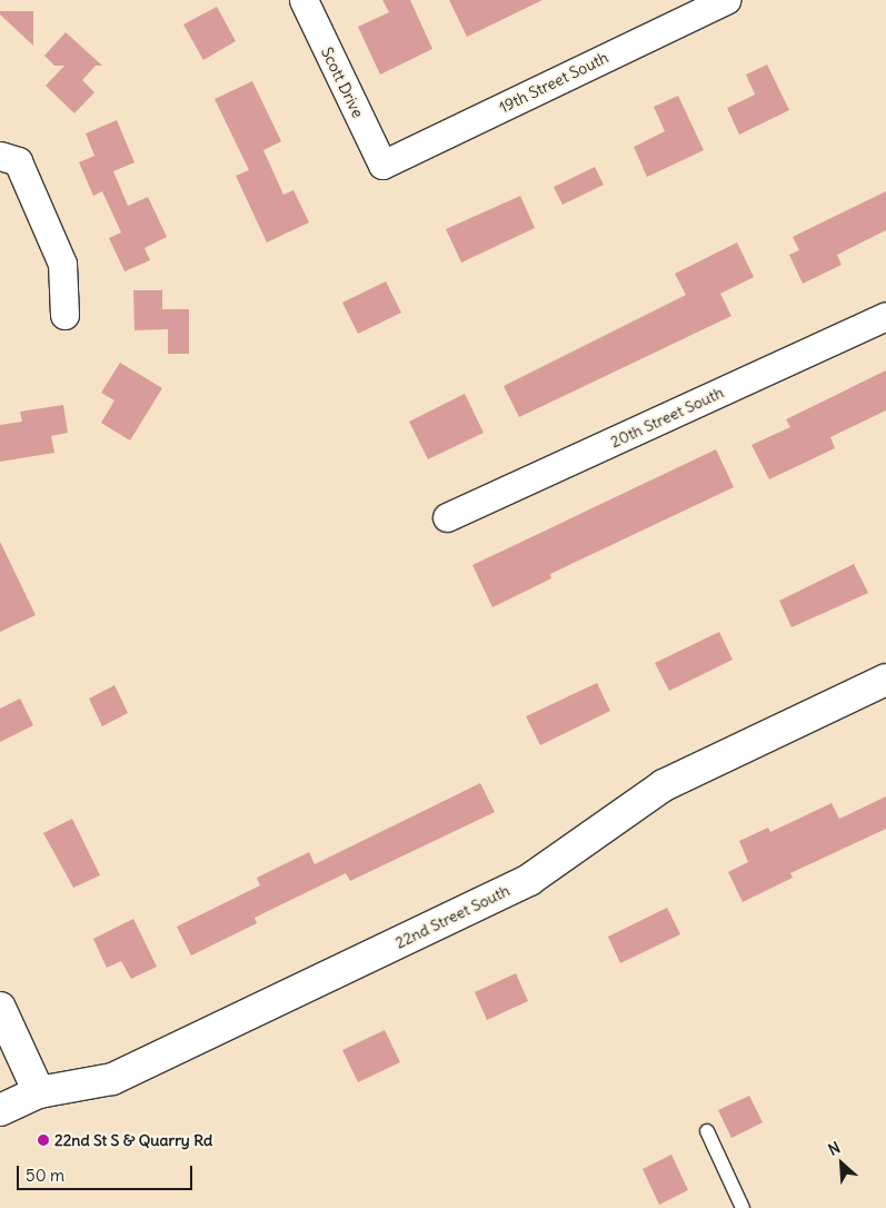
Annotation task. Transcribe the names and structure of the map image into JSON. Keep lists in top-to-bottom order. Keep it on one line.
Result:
{"streets":{"street":["Scott Drive","19th Street South","20th Street South","22nd Street South"]},"crossings":[["Scott Drive","19th Street South"]],"places":["22nd St S & Quarry Rd"],"scale_bar":"50 m","north":"top left"}
